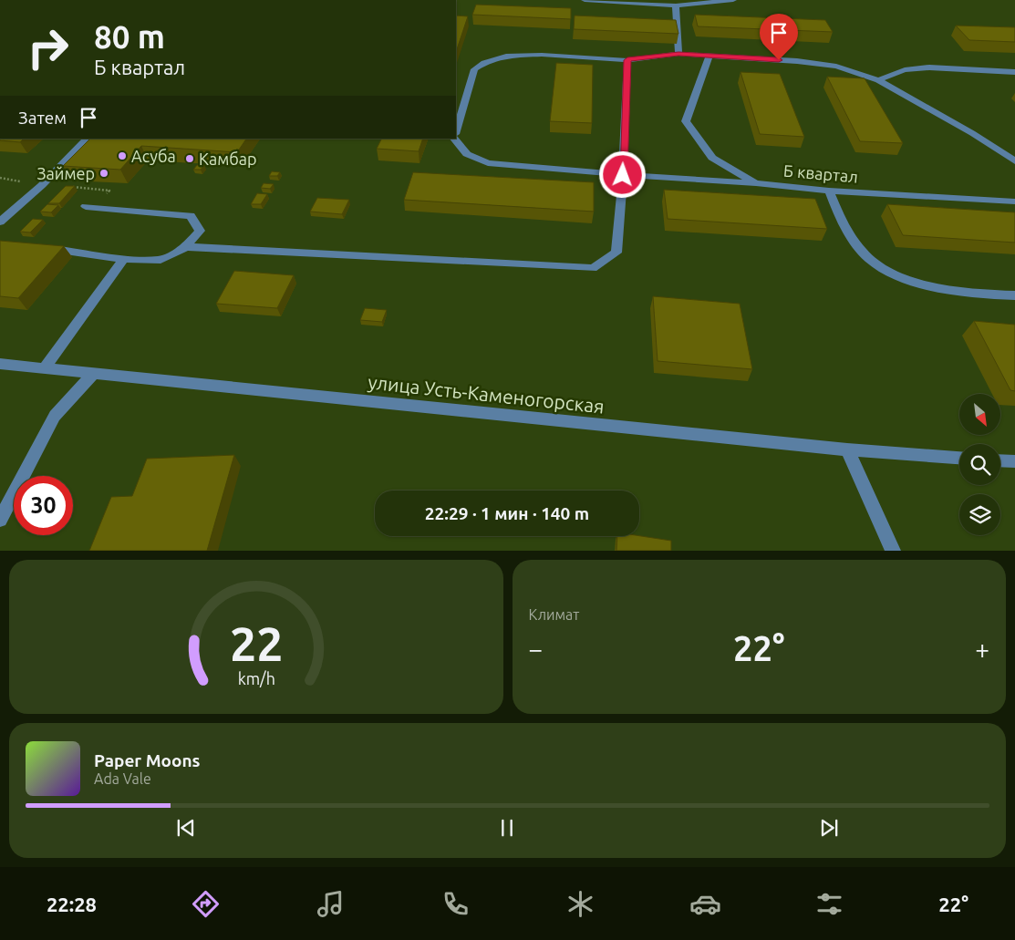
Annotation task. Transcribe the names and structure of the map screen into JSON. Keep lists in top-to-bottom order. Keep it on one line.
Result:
{"streets":{"street":["Б квартал","улица Усть-Каменогорская"]},"places":["Асуба","Камбар","Займер"],"north":"bottom right","page":{"turn":["80 m","Б квартал"],"then":"Затем","limit":"30","trip":"22:29 · 1 мин · 140 m","tile":"Климат","heat":["−","22°","+"],"song":["Paper Moons","Ada Vale"],"tabs":["22:28","22°"],"gauge":["22","km/h"]}}
